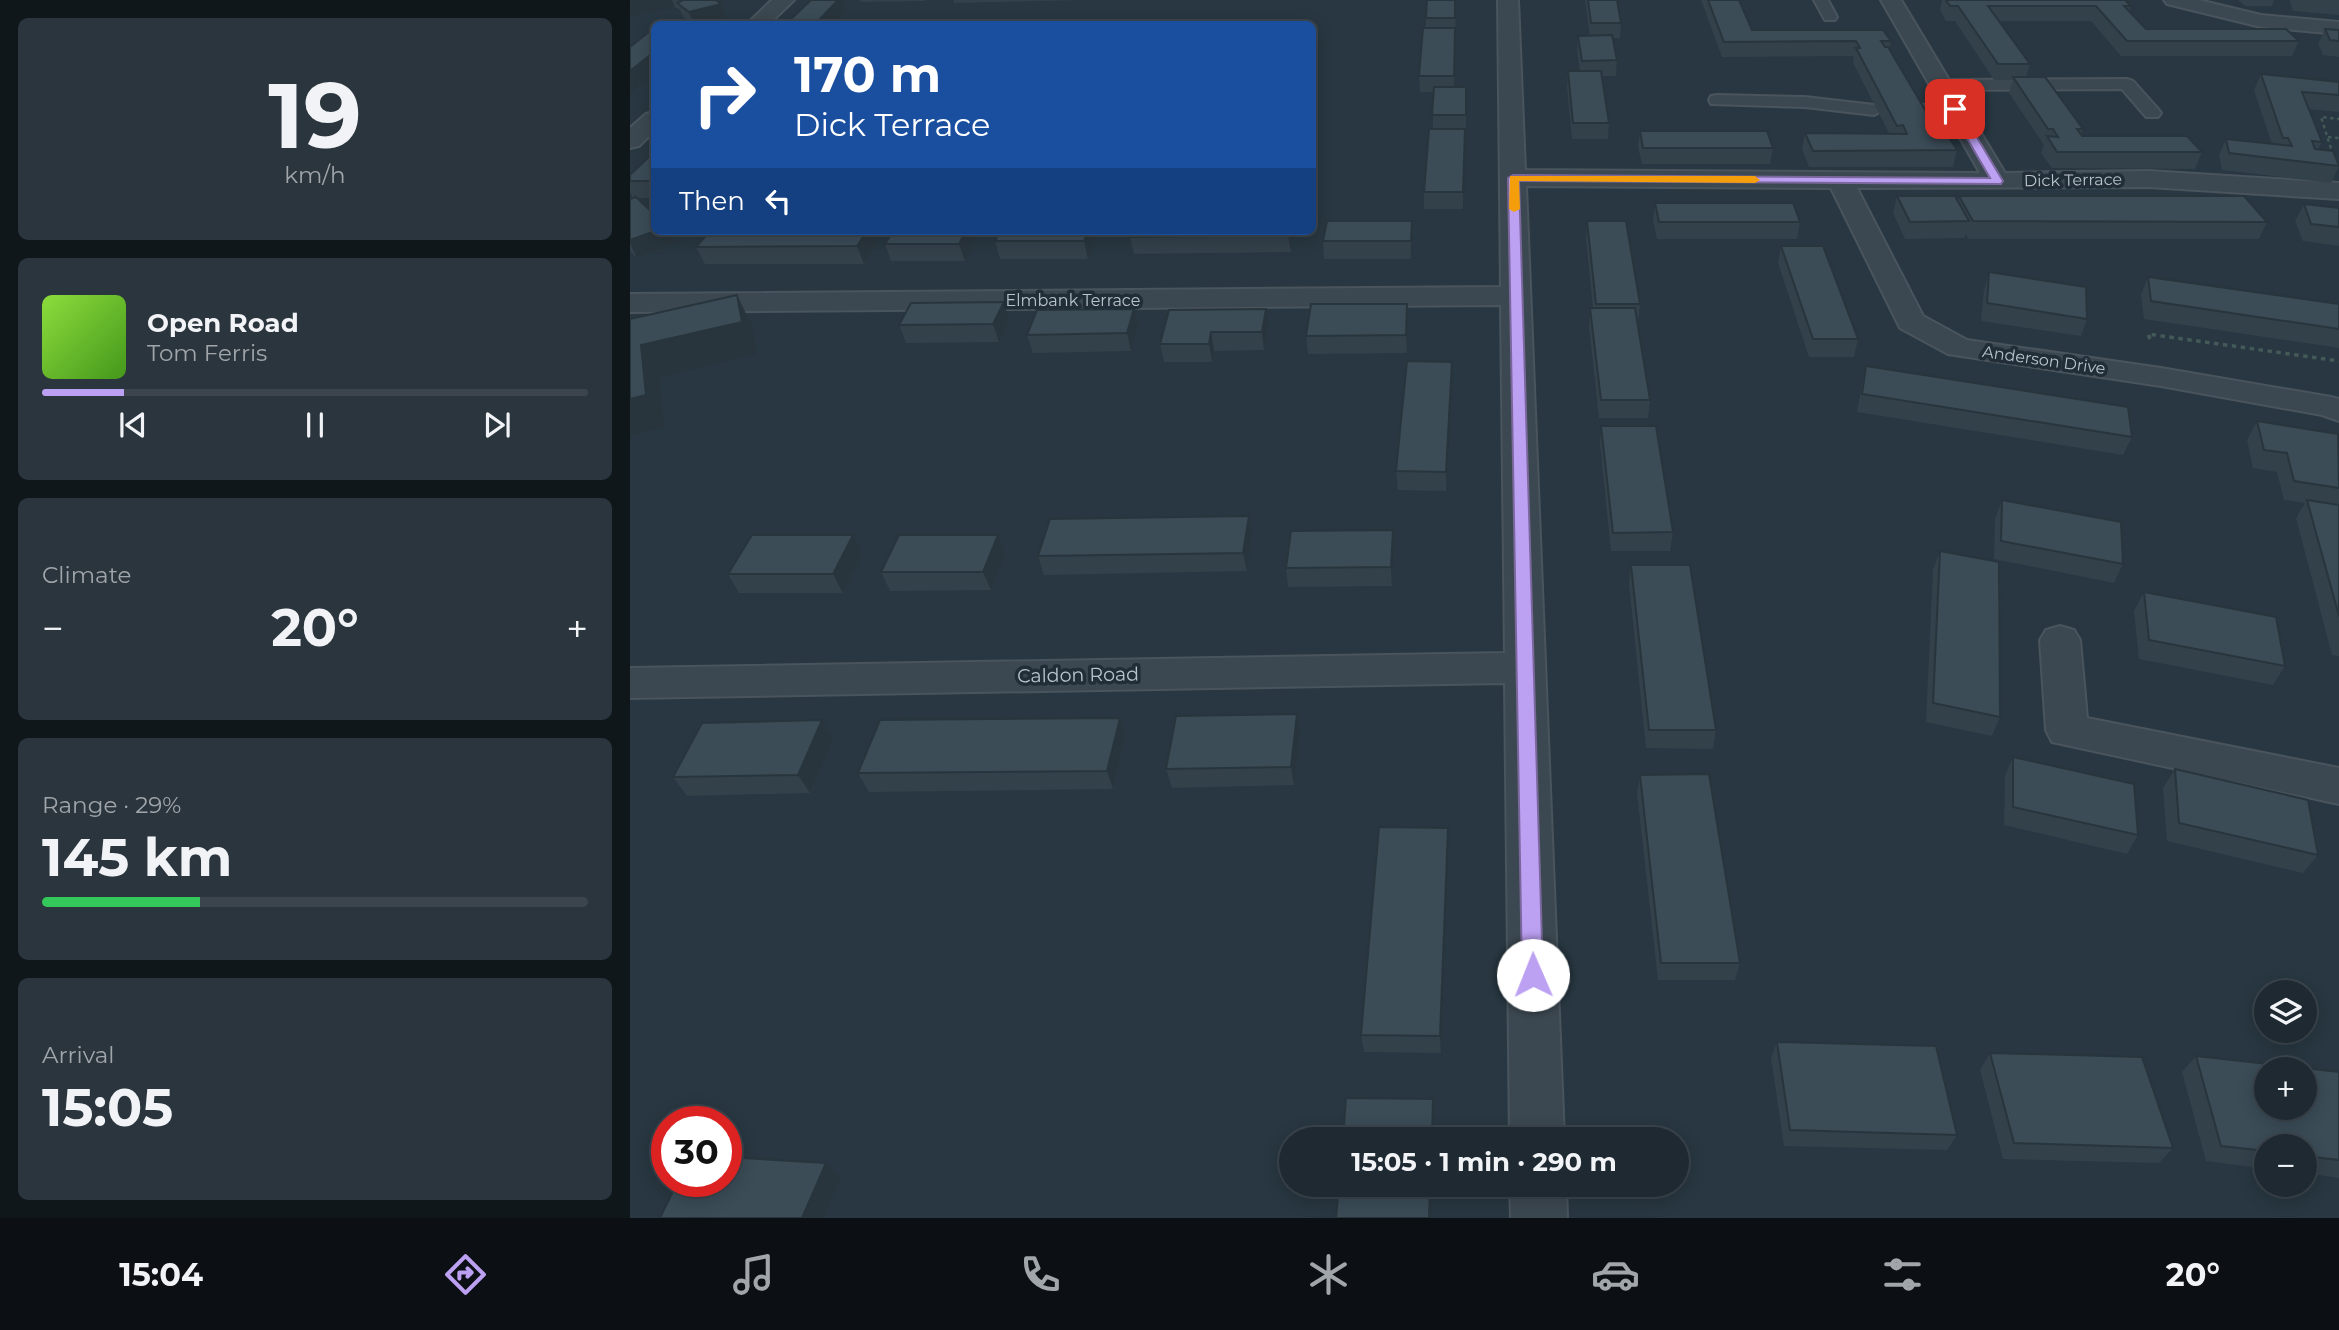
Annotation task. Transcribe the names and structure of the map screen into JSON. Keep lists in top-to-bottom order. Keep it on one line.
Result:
{"streets":{"street":["Dick Terrace","Elmbank Terrace","Anderson Drive","Caldon Road"]},"crossings":[["Dick Terrace","Anderson Drive"]],"page":{"tile":[["19","km/h"],"Climate",["Range · 29%","145 km"],["Arrival","15:05"]],"turn":["170 m","Dick Terrace"],"then":"Then","song":["Open Road","Tom Ferris"],"heat":["−","20°","+"],"map_buttons":["+","−"],"limit":"30","trip":"15:05 · 1 min · 290 m","tabs":["15:04","20°"]}}
